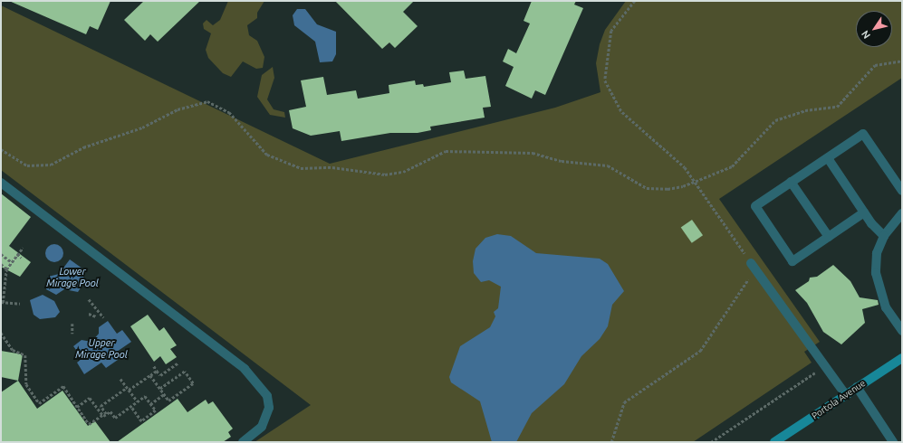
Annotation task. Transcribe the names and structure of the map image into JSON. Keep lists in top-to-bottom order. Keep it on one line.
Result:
{"streets":{"main road":["Portola Avenue"]},"water":["Lower Mirage Pool","Upper Mirage Pool"],"north":"bottom left"}
